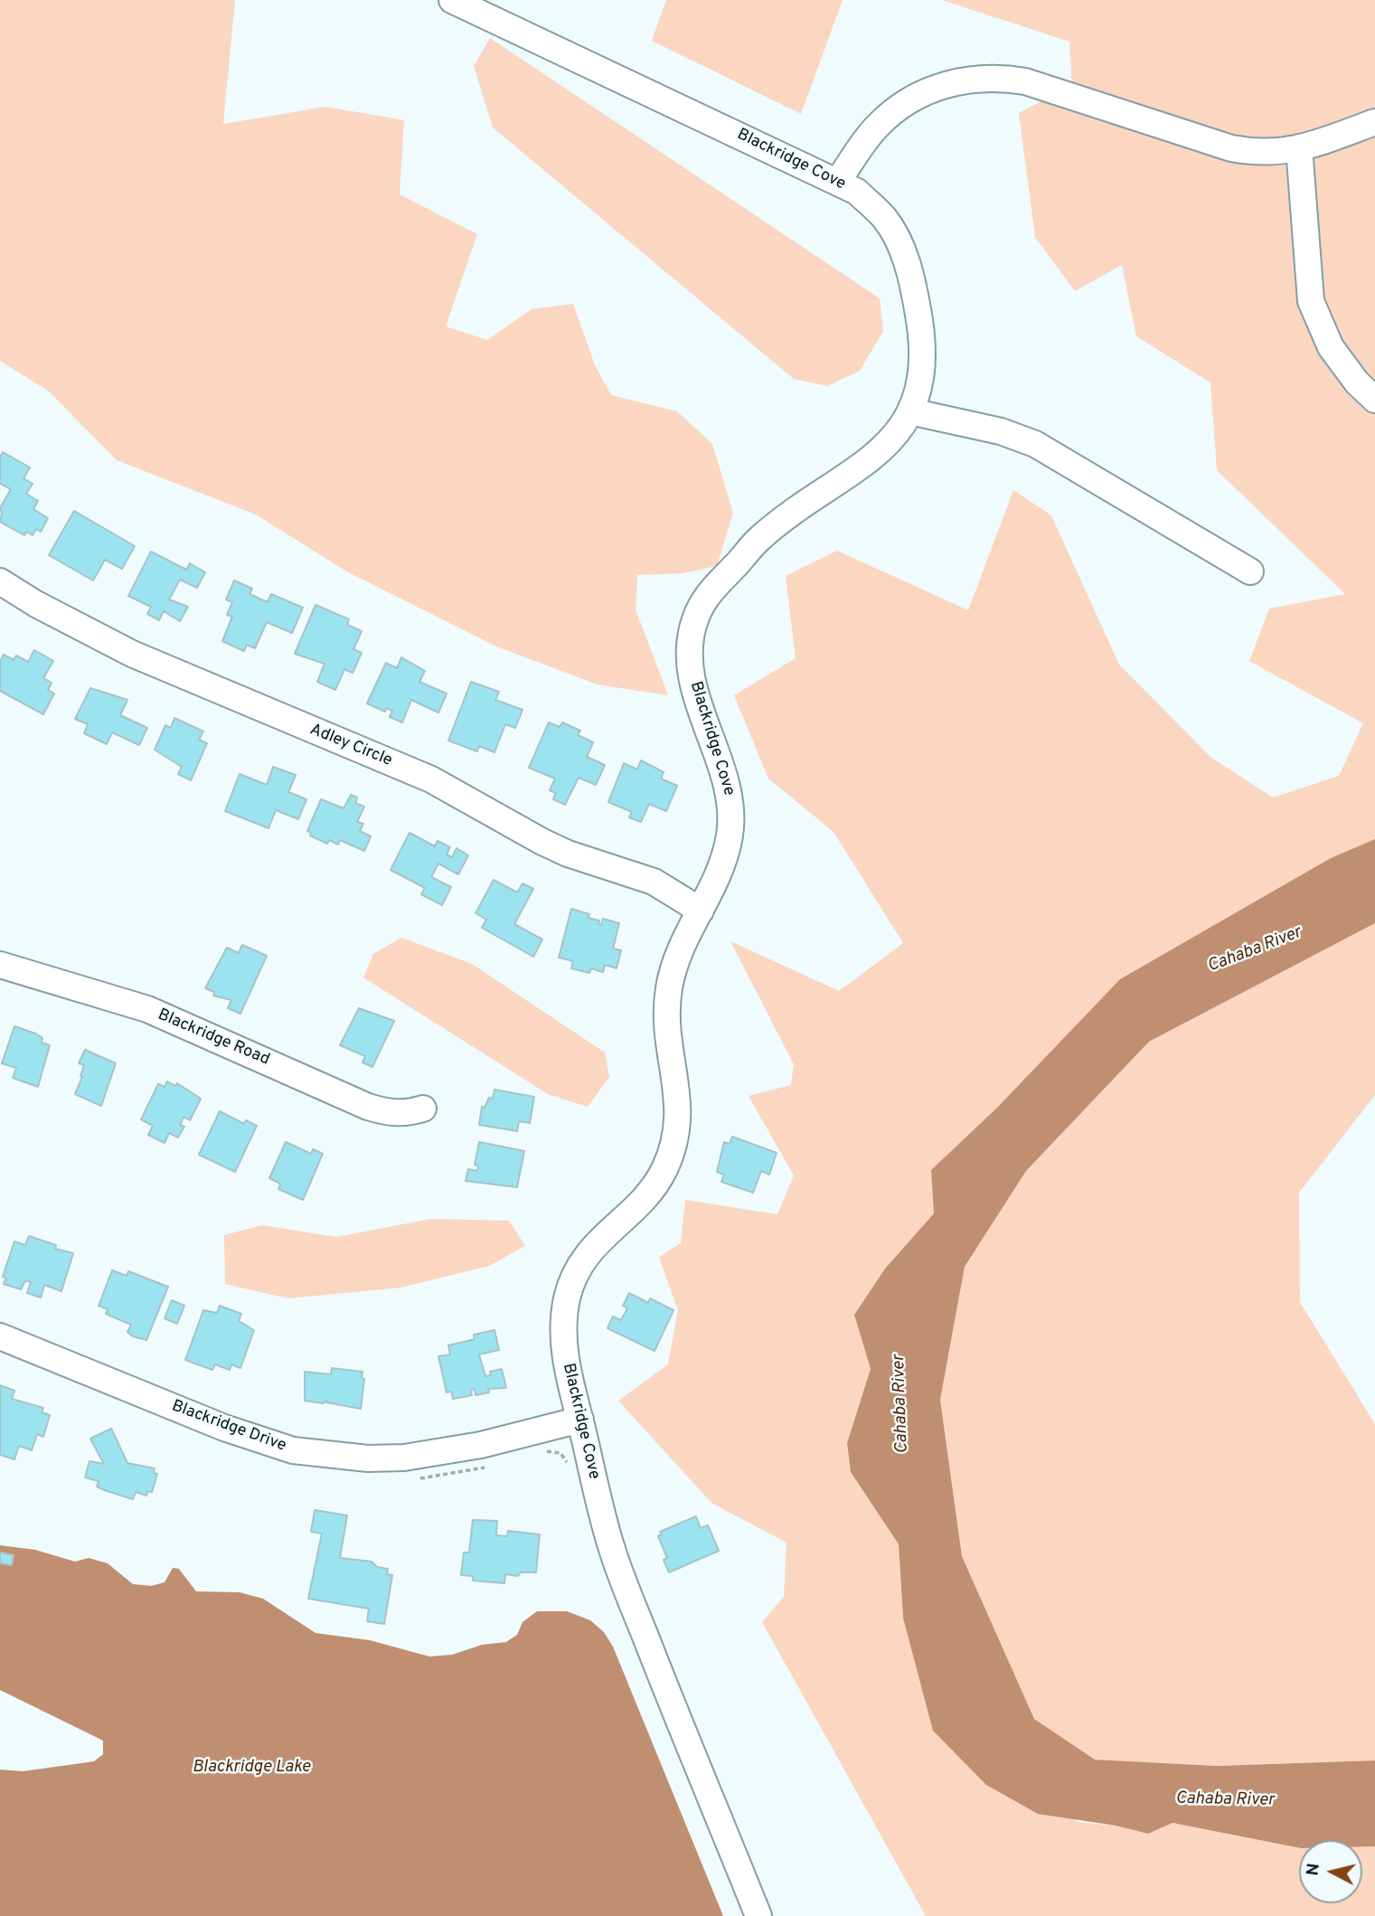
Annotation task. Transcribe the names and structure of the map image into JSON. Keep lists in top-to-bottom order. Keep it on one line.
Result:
{"streets":{"street":["Blackridge Cove","Adley Circle","Blackridge Road","Blackridge Drive"]},"crossings":[["Blackridge Cove","Adley Circle"],["Blackridge Cove","Blackridge Drive"]],"water":["Cahaba River","Blackridge Lake"],"north":"left"}
